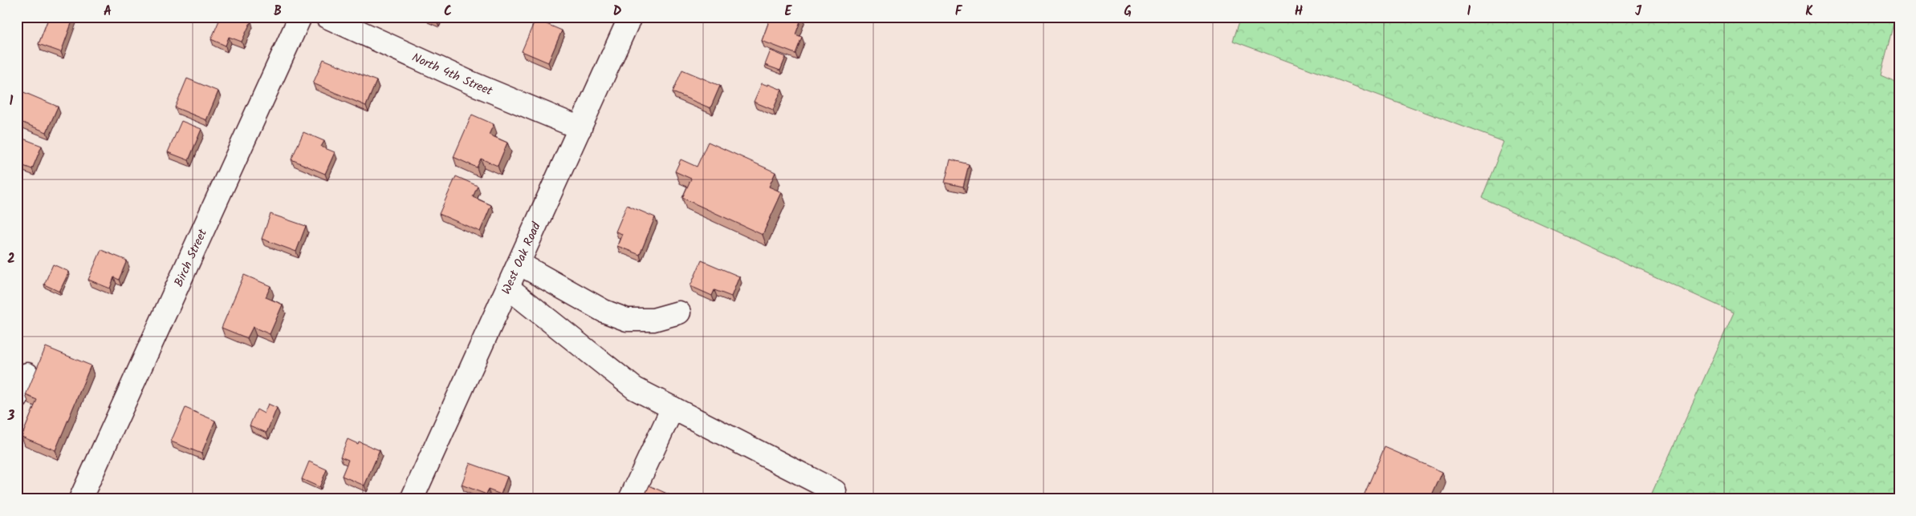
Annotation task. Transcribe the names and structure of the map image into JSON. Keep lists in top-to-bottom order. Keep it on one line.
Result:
{"streets":{"street":["North 4th Street","Birch Street","West Oak Road"]},"crossings":[["North 4th Street","West Oak Road"]],"grid":{"columns":["A","B","C","D","E","F","G","H","I","J","K"],"rows":["1","2","3"]}}
